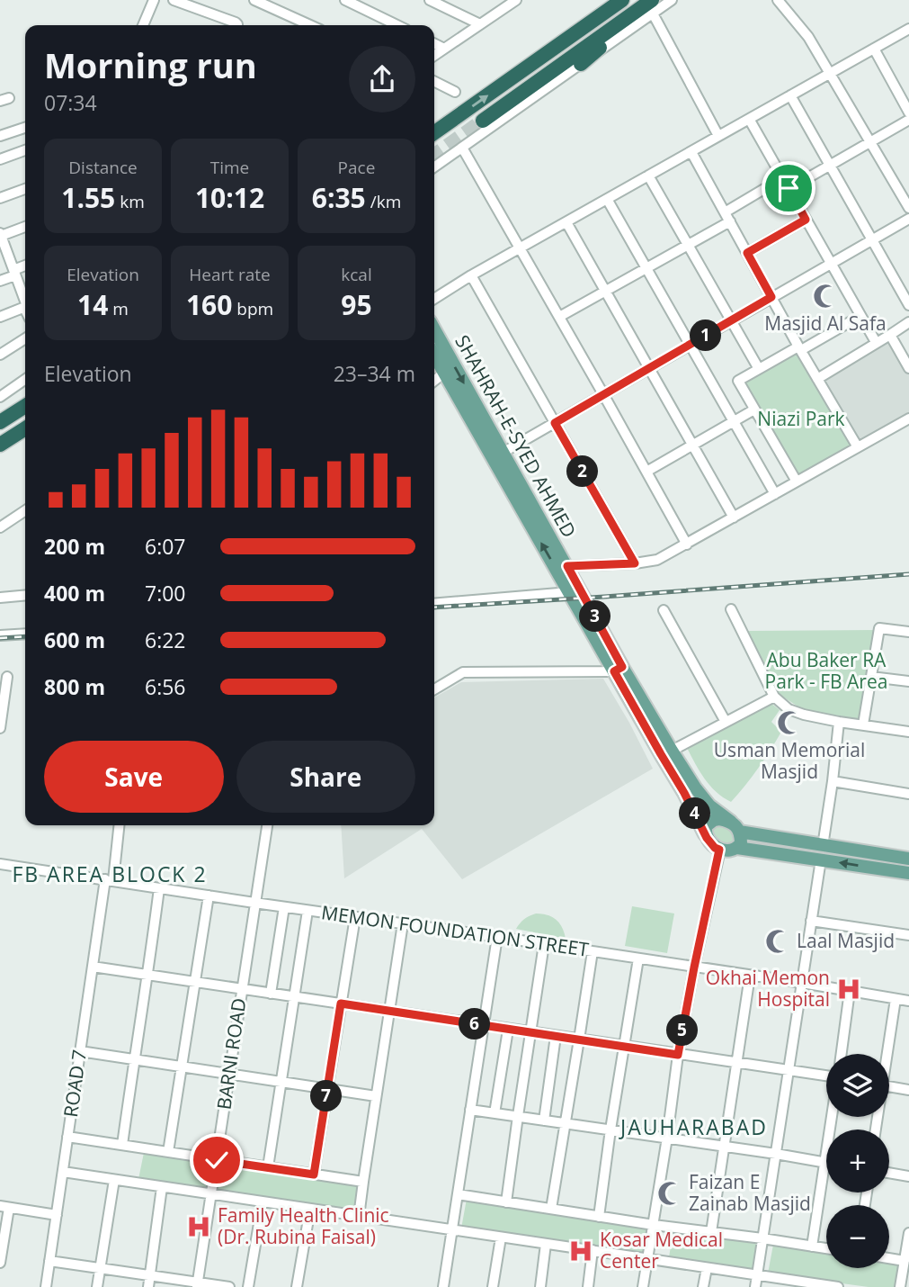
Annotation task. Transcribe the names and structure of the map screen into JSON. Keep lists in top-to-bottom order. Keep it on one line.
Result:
{"streets":{"main road":["SHAHRAH-E-SYED AHMED"],"street":["MEMON FOUNDATION STREET","BARNI ROAD","ROAD 7"]},"crossings":[["MEMON FOUNDATION STREET","BARNI ROAD"],["MEMON FOUNDATION STREET","ROAD 7"]],"districts":["FB AREA BLOCK 2","JAUHARABAD"],"parks":["Niazi Park","Abu Baker RA Park - FB Area"],"places":{"mosque":["Masjid Al Safa","Usman Memorial Masjid","Laal Masjid","Faizan E Zainab Masjid"],"hospital":["Okhai Memon Hospital","Family Health Clinic (Dr. Rubina Faisal)","Kosar Medical Center"]},"page":{"heading":["Morning run","07:34"],"stats":[["Distance","1.55 km"],["Time","10:12"],["Pace","6:35 /km"],["Elevation","14 m"],["Heart rate","160 bpm"],["kcal","95"]],"pins":["1","2","3","4","6","5","7"],"chart":["Elevation","23–34 m"],"list":[{"name":"200 m","note":"6:07"},{"name":"400 m","note":"7:00"},{"name":"600 m","note":"6:22"},{"name":"800 m","note":"6:56"}],"buttons":["Save","Share"],"map_buttons":["+","−"]}}
